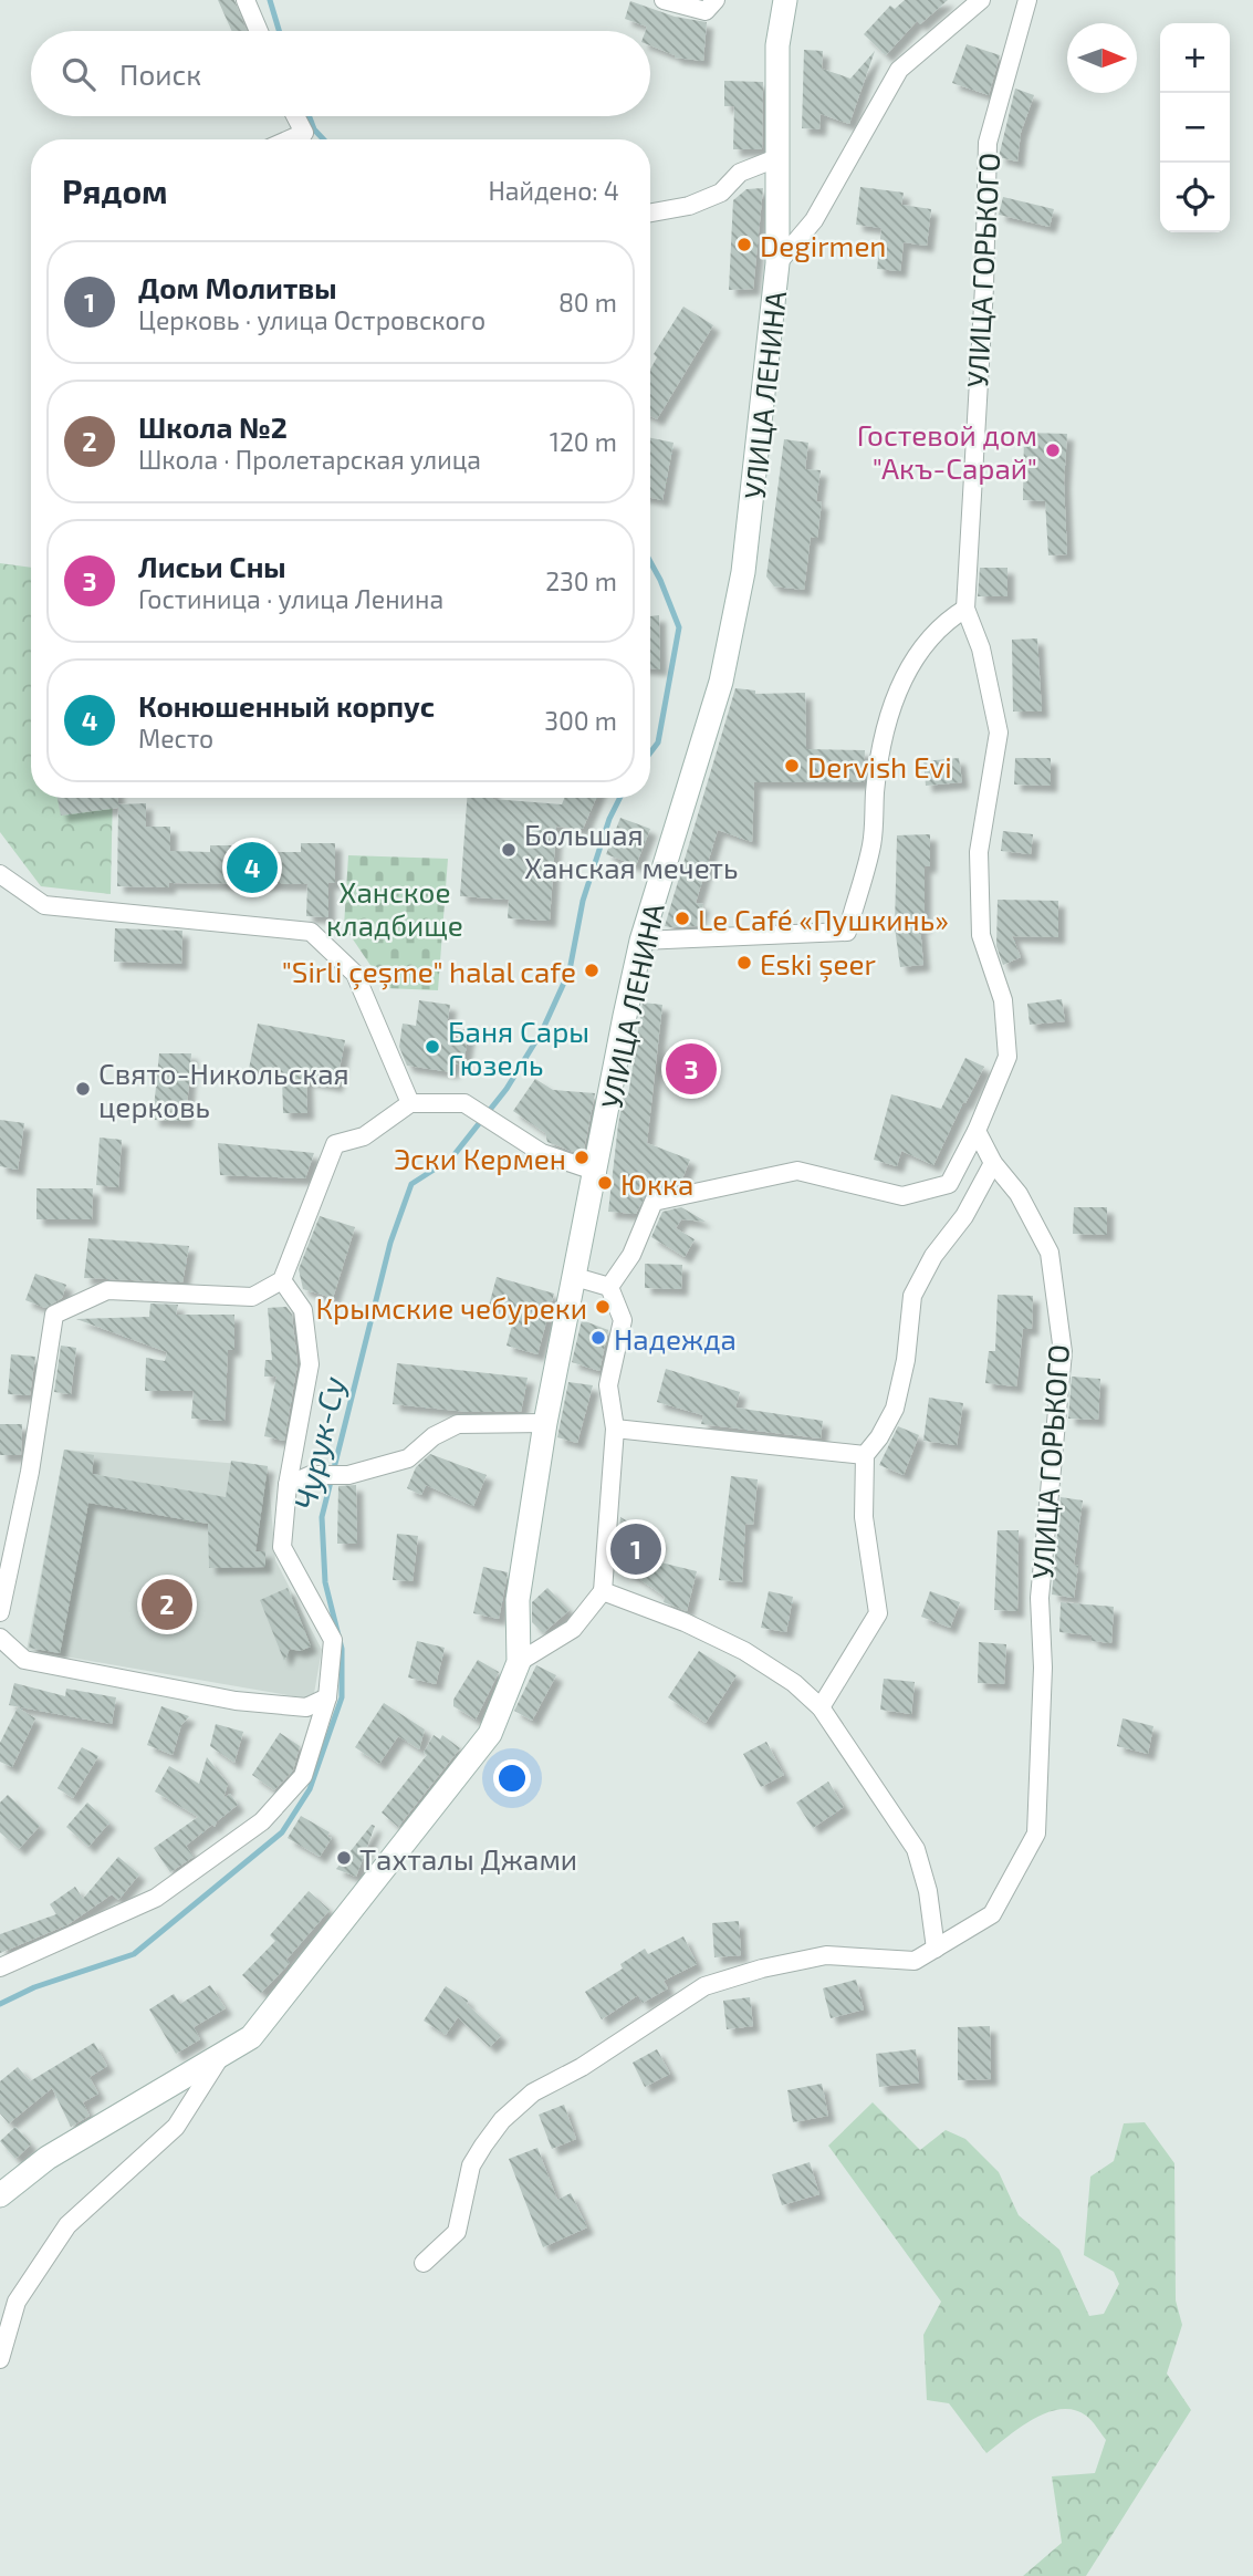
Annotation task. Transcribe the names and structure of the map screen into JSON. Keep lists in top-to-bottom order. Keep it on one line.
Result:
{"streets":{"main road":["УЛИЦА ЛЕНИНА"],"street":["УЛИЦА ГОРЬКОГО"]},"water":["Чурук-Су"],"parks":["Ханское кладбище"],"places":["Degirmen","Гостевой дом \"Акъ-Сарай\"","Dervish Evi","Большая Ханская мечеть","Le Café «Пушкинь»","Eski şeer","\"Sirli çeşme\" halal cafe","Баня Сары Гюзель","Свято-Никольская церковь","Эски Кермен","Юкка","Крымские чебуреки","Надежда","Тахталы Джами"],"north":"right","page":{"map_buttons":["+","−"],"search":"Поиск","heading":["Рядом","Найдено: 4"],"list":[{"mark":"1","name":"Дом Молитвы","note":"Церковь · улица Островского","value":"80 m"},{"mark":"2","name":"Школа №2","note":"Школа · Пролетарская улица","value":"120 m"},{"mark":"3","name":"Лисьи Сны","note":"Гостиница · улица Ленина","value":"230 m"},{"mark":"4","name":"Конюшенный корпус","note":"Место","value":"300 m"}],"pins":["4","3","1","2"]}}
